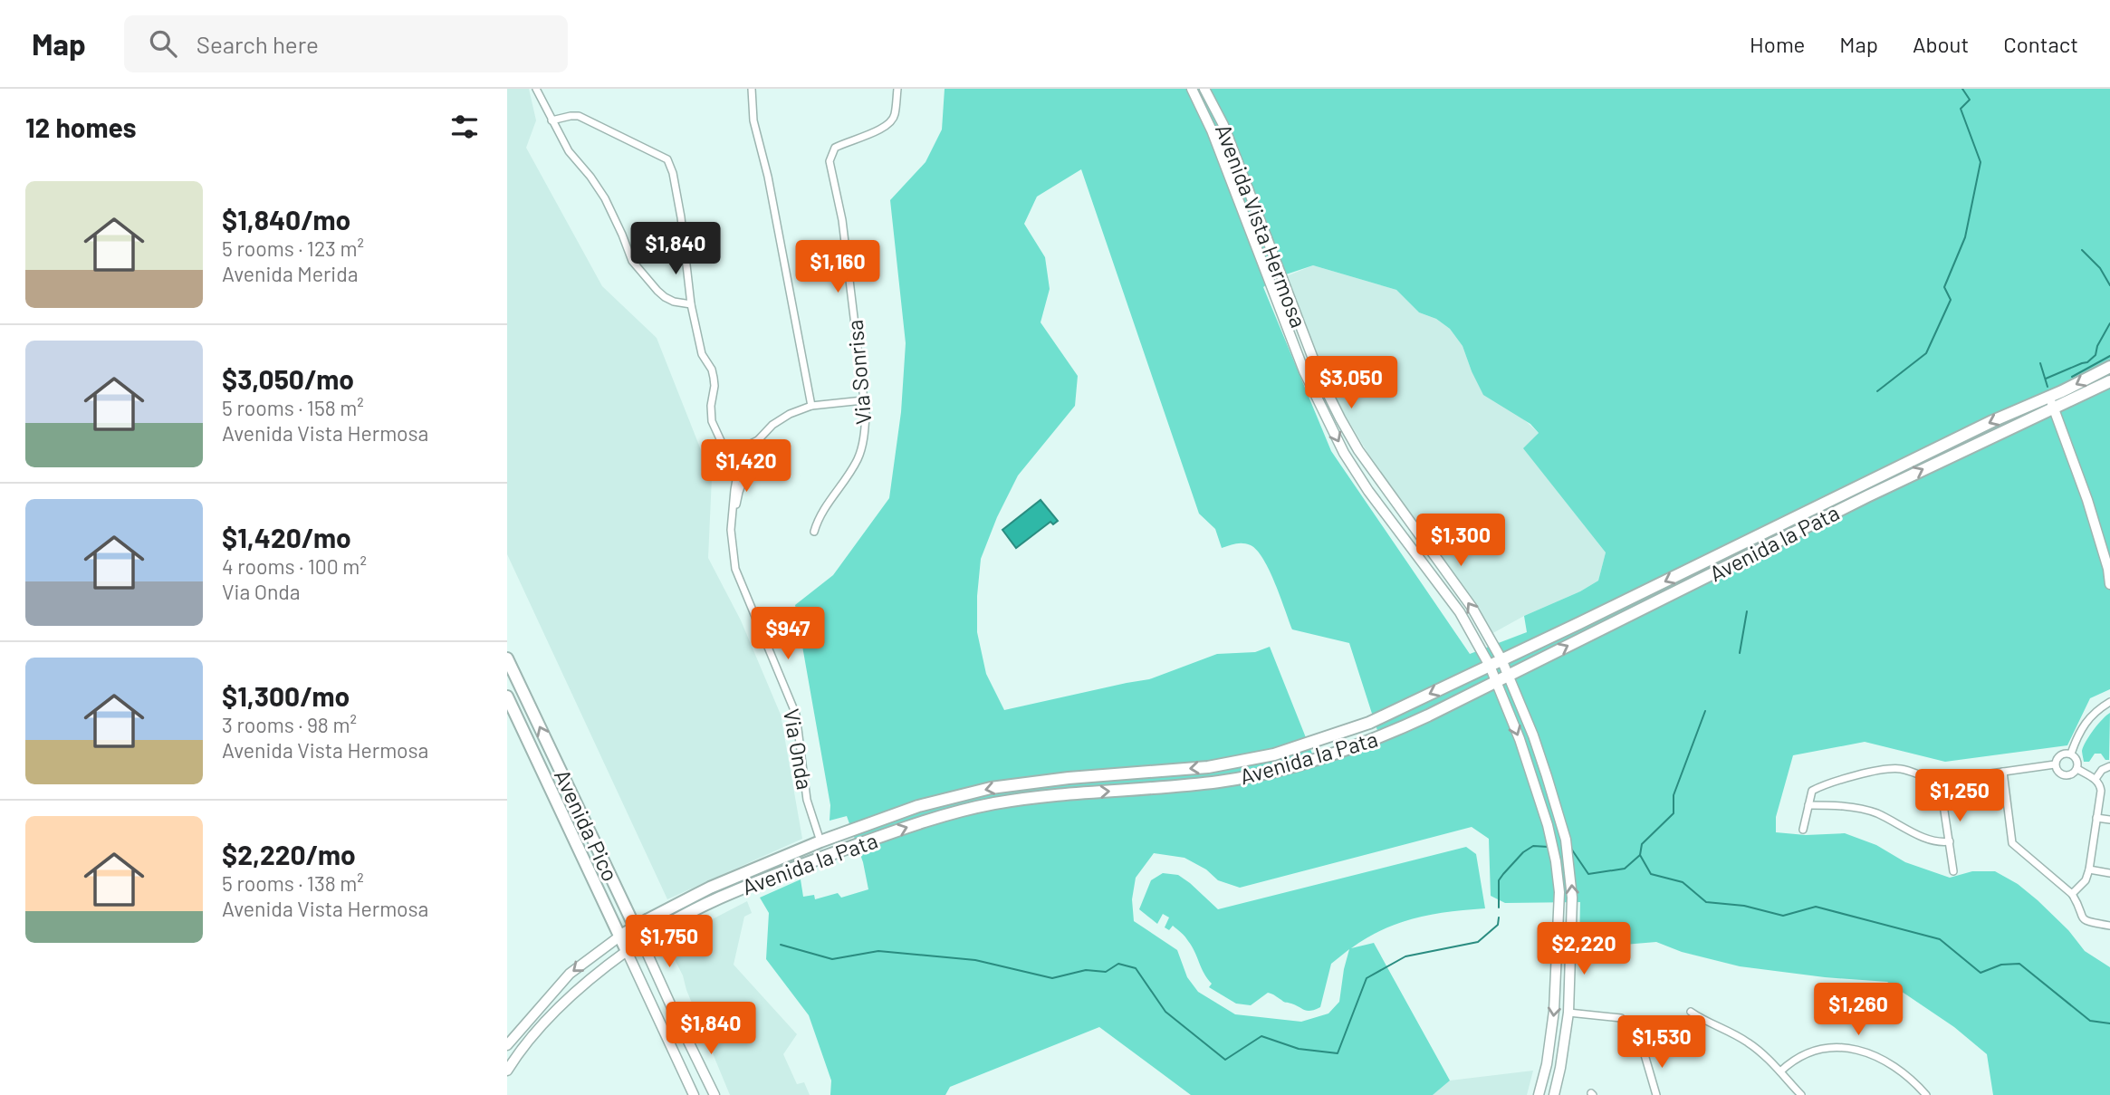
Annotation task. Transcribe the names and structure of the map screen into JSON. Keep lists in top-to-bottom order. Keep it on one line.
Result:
{"streets":{"highway":["Avenida la Pata","Avenida Pico"],"main road":["Avenida Vista Hermosa"],"street":["Via Sonrisa","Via Onda"]},"crossings":[["Avenida Vista Hermosa","Avenida la Pata"],["Via Sonrisa","Via Onda"],["Avenida la Pata","Via Onda"],["Avenida la Pata","Avenida Pico"]],"page":{"header":"Map","search":"Search here","nav":["Home","Map","About","Contact"],"heading":"12 homes","list":[{"name":"$1,840/mo","note":"5 rooms · 123 m² · Avenida Merida"},{"name":"$3,050/mo","note":"5 rooms · 158 m² · Avenida Vista Hermosa"},{"name":"$1,420/mo","note":"4 rooms · 100 m² · Via Onda"},{"name":"$1,300/mo","note":"3 rooms · 98 m² · Avenida Vista Hermosa"},{"name":"$2,220/mo","note":"5 rooms · 138 m² · Avenida Vista Hermosa"}],"price":["$1,840","$1,160","$3,050","$1,420","$1,300","$947","$1,250","$1,750","$2,220","$1,260","$1,840","$1,530"]}}
